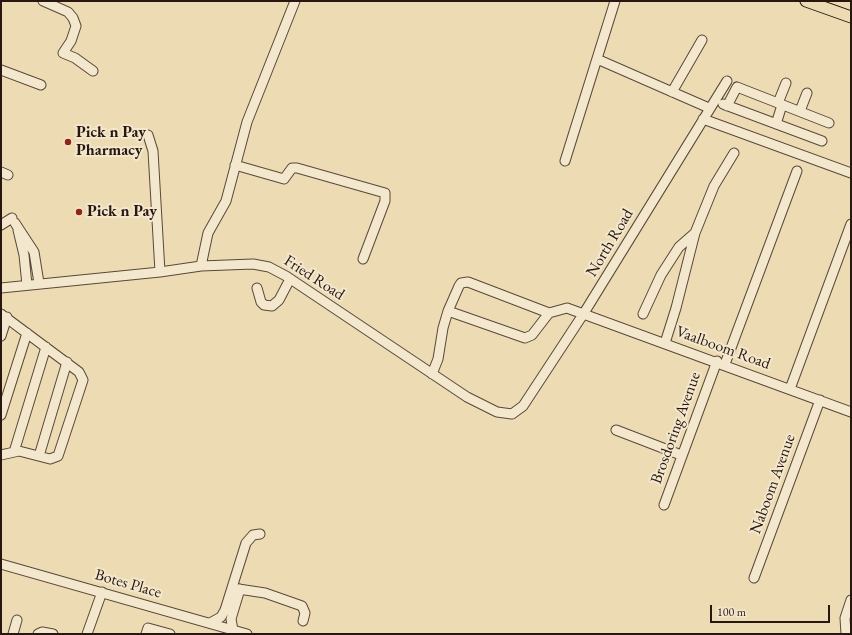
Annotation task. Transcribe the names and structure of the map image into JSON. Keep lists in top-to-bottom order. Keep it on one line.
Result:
{"streets":{"street":["North Road","Fried Road","Vaalboom Road","Brosdoring Avenue","Naboom Avenue","Botes Place"]},"crossings":[["North Road","Fried Road"],["North Road","Vaalboom Road"],["Vaalboom Road","Brosdoring Avenue"],["Vaalboom Road","Naboom Avenue"]],"places":["Pick n Pay Pharmacy","Pick n Pay"],"scale_bar":"100 m"}
